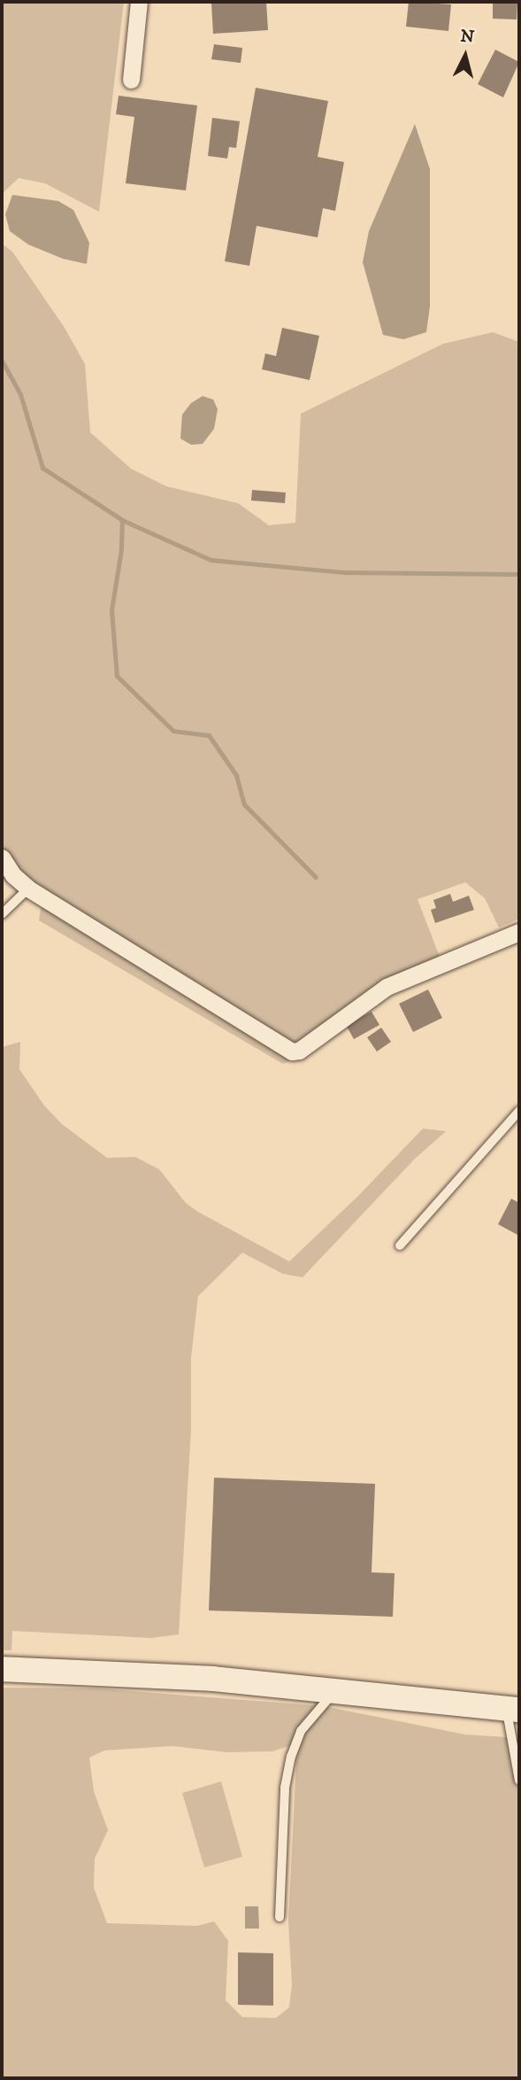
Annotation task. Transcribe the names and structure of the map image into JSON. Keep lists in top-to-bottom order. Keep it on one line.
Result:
{"north":"top"}
